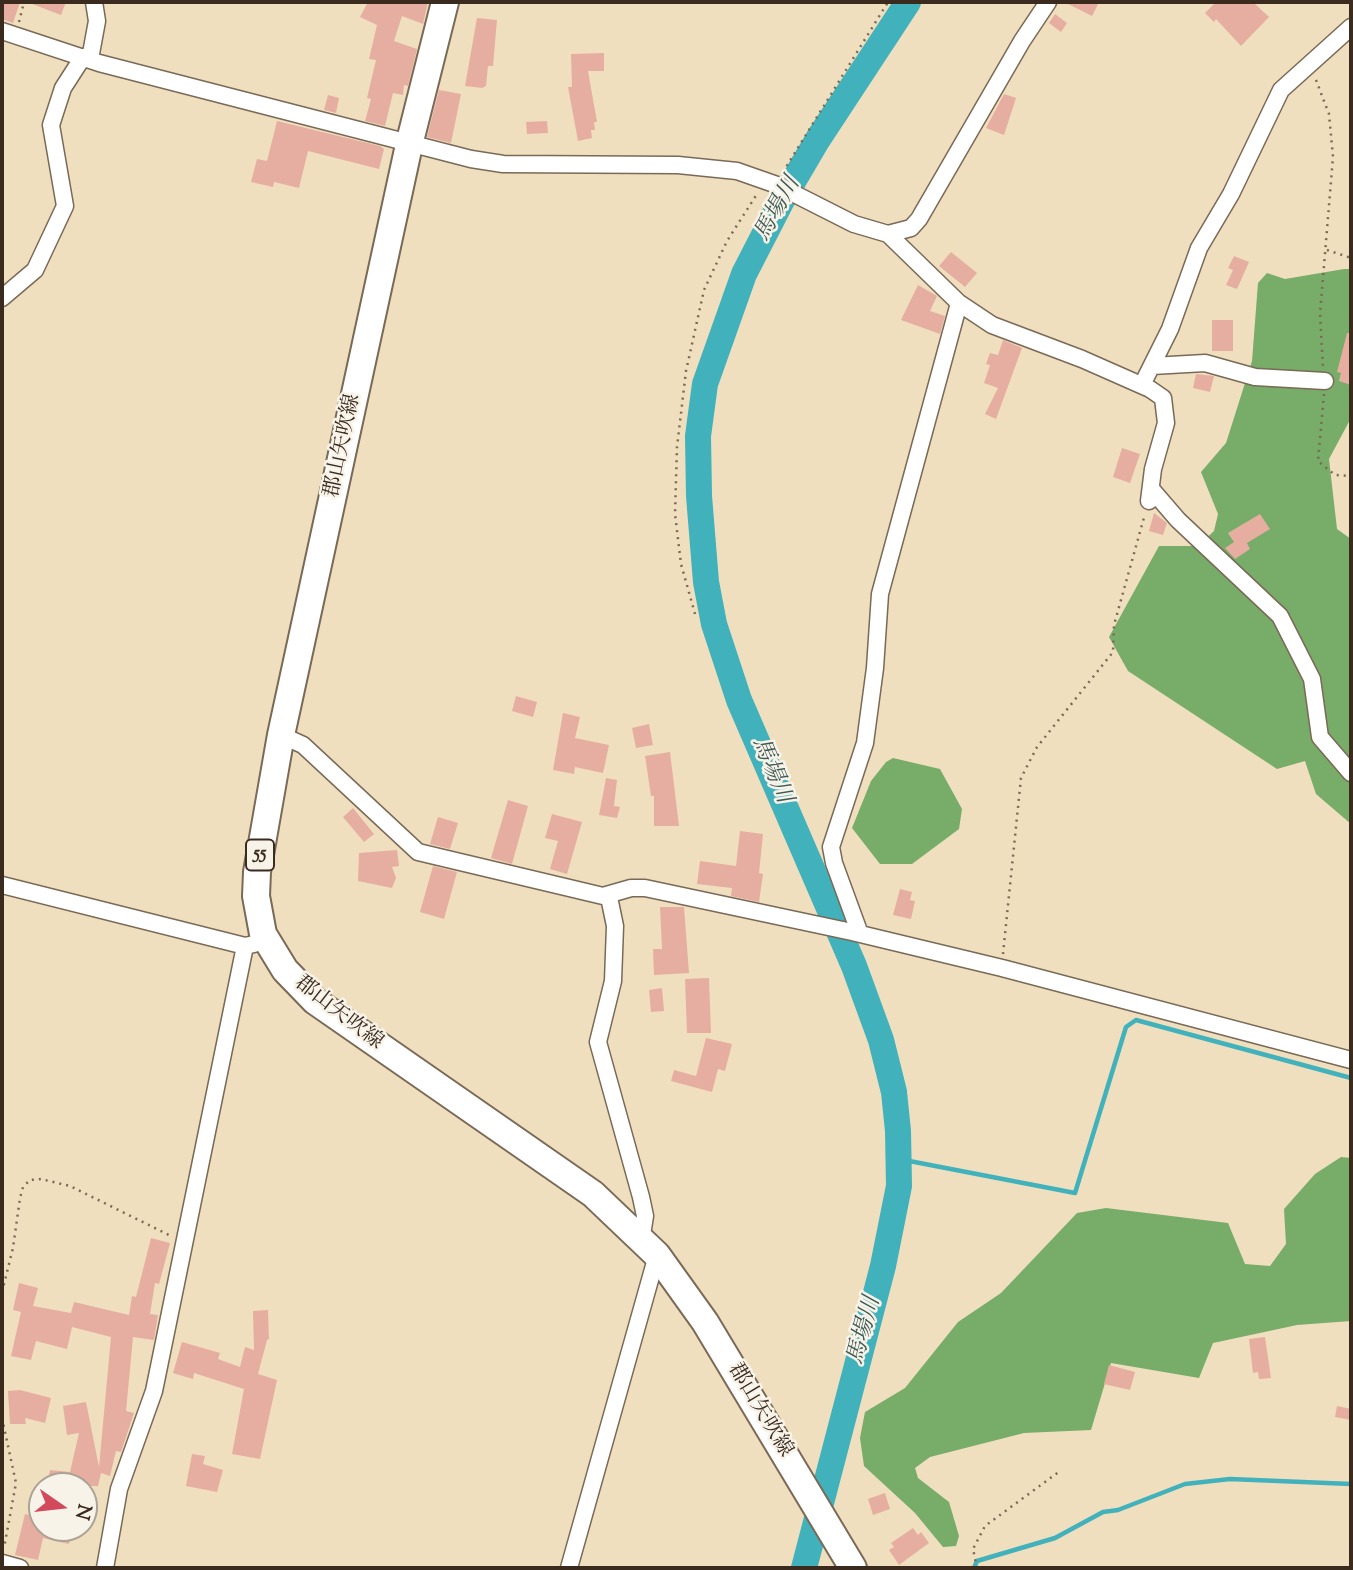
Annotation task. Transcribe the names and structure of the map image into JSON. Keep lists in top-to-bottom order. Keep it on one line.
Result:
{"streets":{"main road":["郡山矢吹線","55"]},"water":["馬場川"],"north":"right"}
